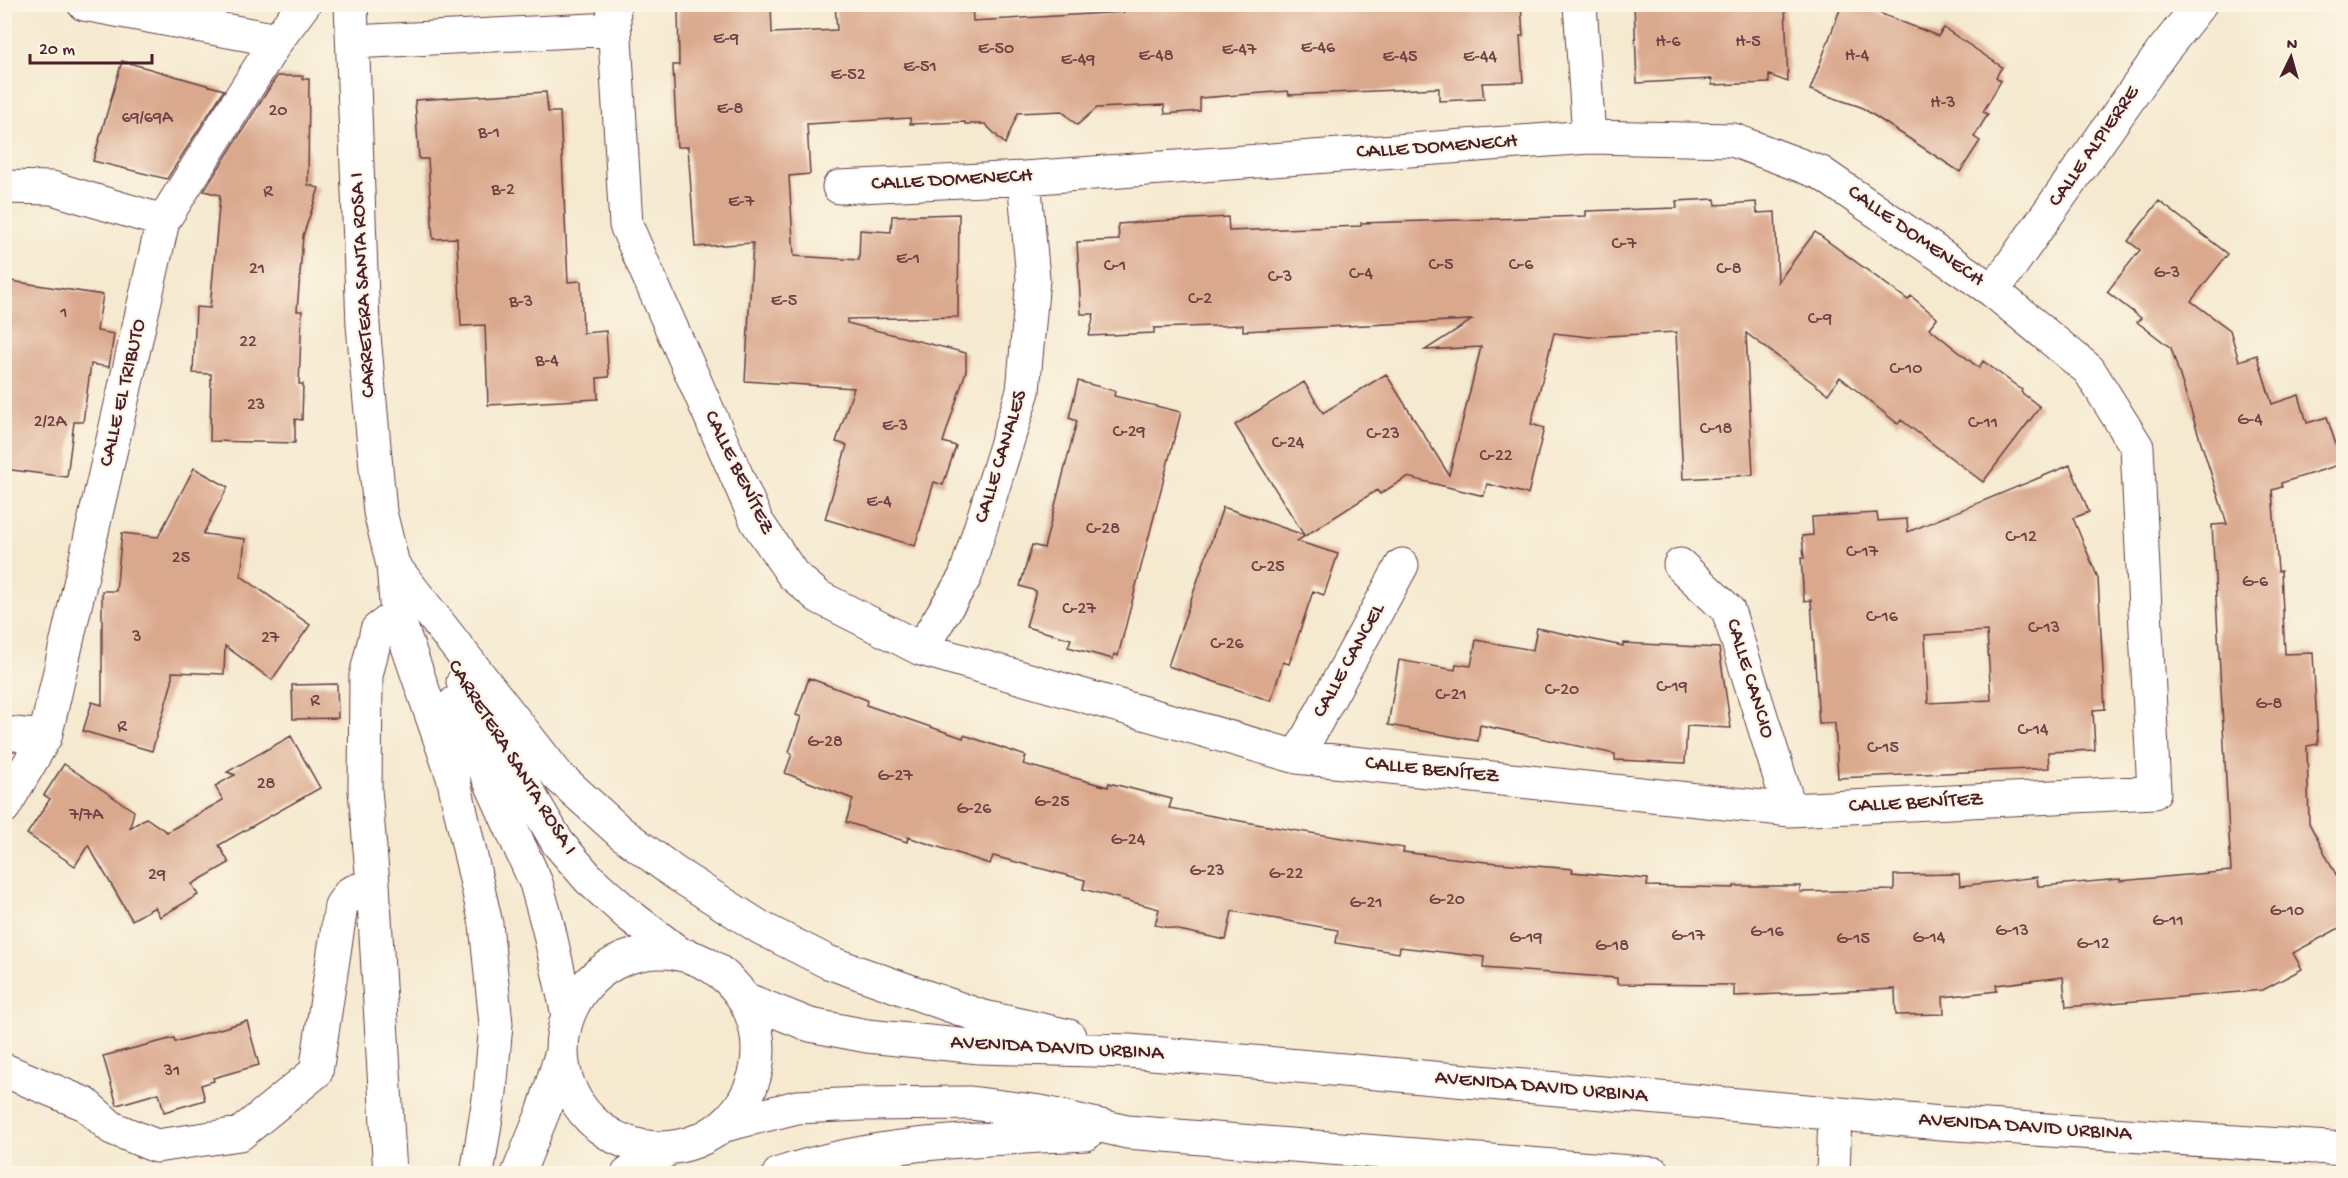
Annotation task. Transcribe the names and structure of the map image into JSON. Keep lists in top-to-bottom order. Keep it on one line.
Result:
{"streets":{"street":["CALLE ALPIERRE","CALLE DOMENECH","CARRETERA SANTA ROSA I","CALLE EL TRIBUTO","CALLE CANALES","CALLE BENÍTEZ","CALLE CANCEL","CALLE CANCIO","AVENIDA DAVID URBINA"]},"crossings":[["CALLE ALPIERRE","CALLE DOMENECH"],["CALLE ALPIERRE","CALLE BENÍTEZ"],["CALLE DOMENECH","CALLE CANALES"],["CALLE DOMENECH","CALLE BENÍTEZ"],["CARRETERA SANTA ROSA I","AVENIDA DAVID URBINA"],["CALLE CANALES","CALLE BENÍTEZ"],["CALLE BENÍTEZ","CALLE CANCEL"],["CALLE BENÍTEZ","CALLE CANCIO"]],"house_numbers":["E-9","H-6","H-5","E-46","E-50","E-47","E-48","H-4","E-45","E-44","E-49","E-51","E-52","H-3","E-8","20","69/69A","B-1","B-2","R","E-7","C-7","E-1","C-5","C-6","C-1","21","C-8","G-3","C-4","C-3","C-2","E-5","B-3","1","C-9","22","B-4","C-10","23","G-4","2/2A","C-11","E-3","C-18","C-29","C-23","C-24","C-22","E-4","C-28","C-12","C-17","25","C-25","G-6","C-27","C-16","C-13","3","27","C-26","C-19","C-20","C-21","R","G-8","R","C-14","G-28","C-15","G-27","28","G-25","G-26","7/7A","G-24","G-23","G-22","29","G-20","G-21","G-10","G-11","G-13","G-16","G-17","G-19","G-14","G-15","G-12","G-18","31"],"scale_bar":"20 m","north":"top"}
